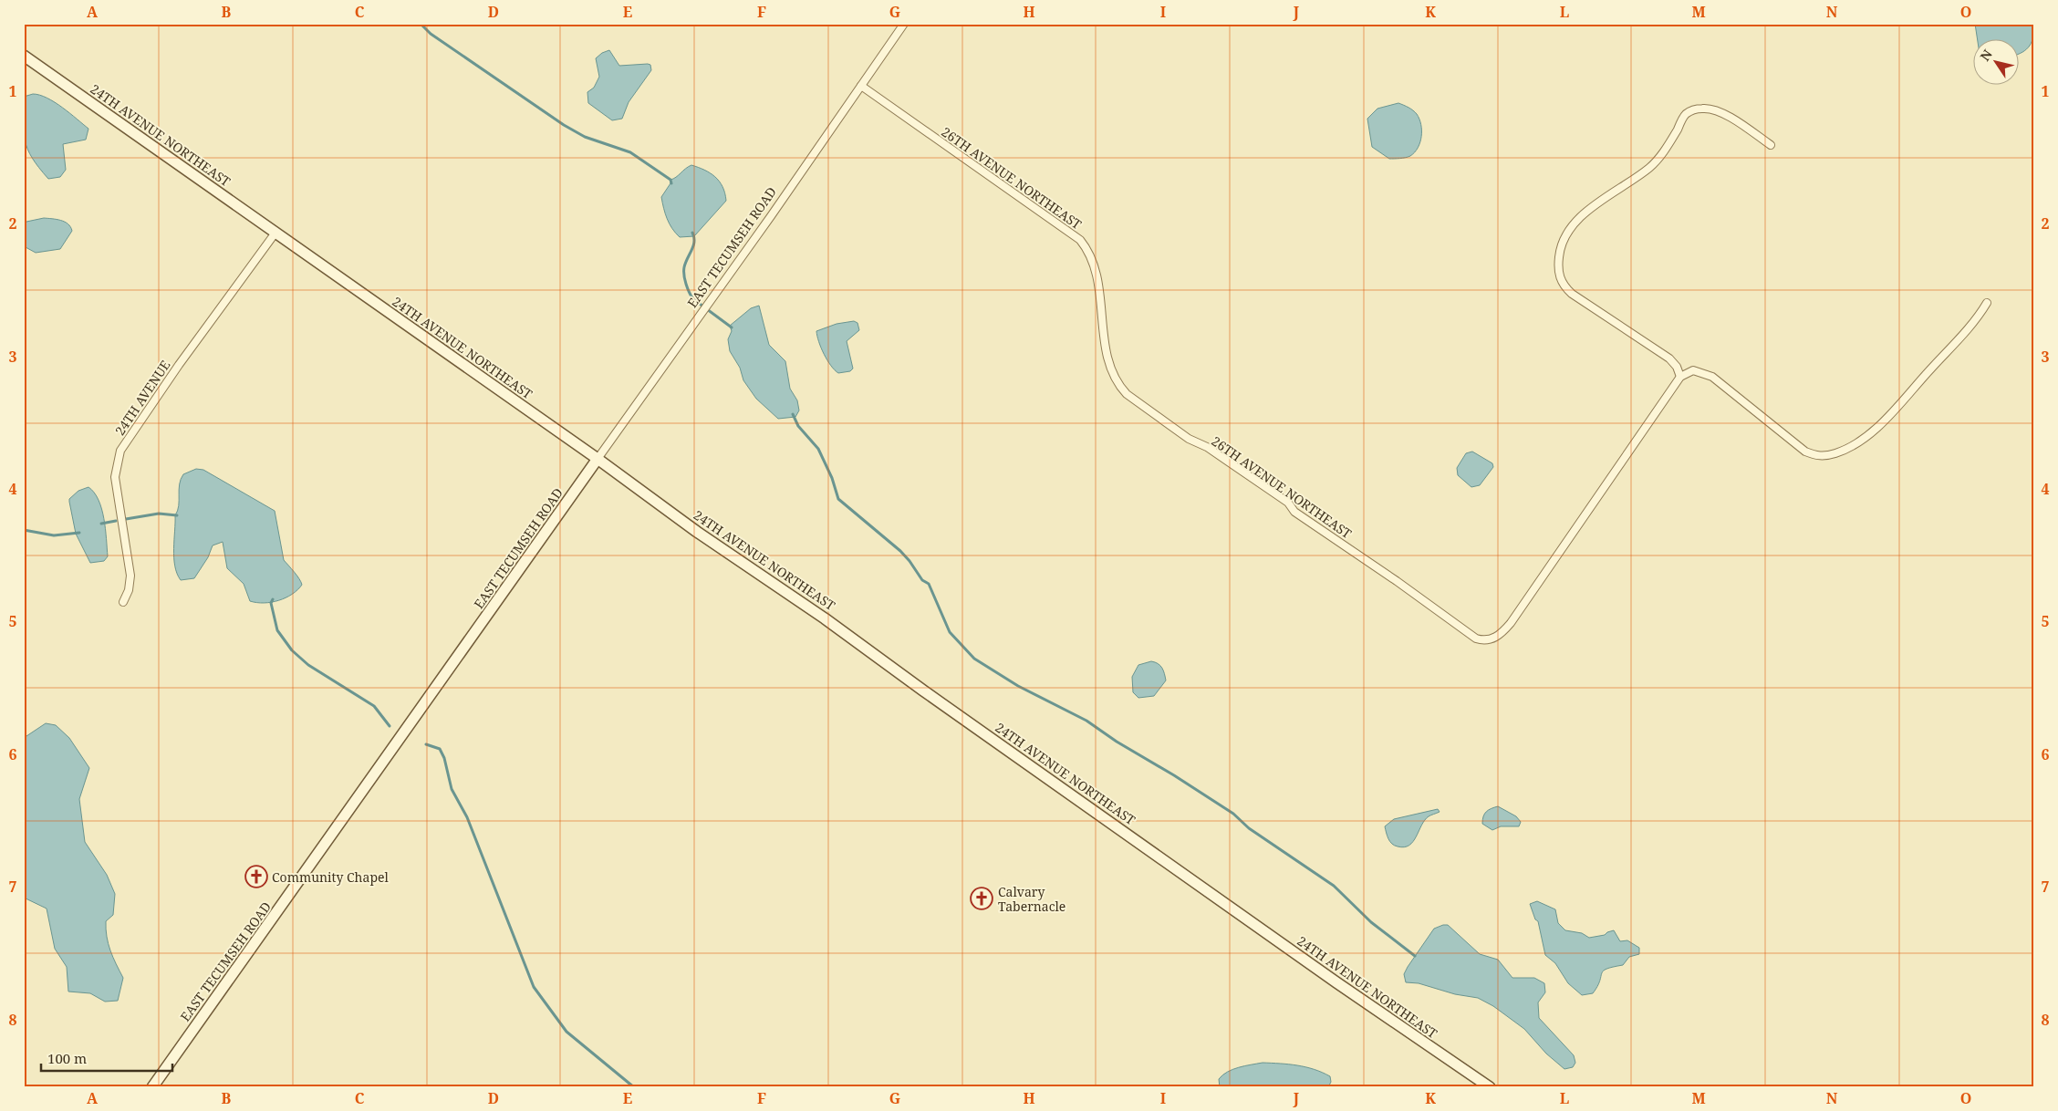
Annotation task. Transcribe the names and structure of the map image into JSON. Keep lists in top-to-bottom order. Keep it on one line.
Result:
{"streets":{"street":["24TH AVENUE NORTHEAST","26TH AVENUE NORTHEAST","EAST TECUMSEH ROAD","24TH AVENUE"]},"crossings":[["24TH AVENUE NORTHEAST","EAST TECUMSEH ROAD"],["24TH AVENUE NORTHEAST","24TH AVENUE"],["26TH AVENUE NORTHEAST","EAST TECUMSEH ROAD"]],"places":{"church":["Community Chapel","Calvary Tabernacle"]},"scale_bar":"100 m","north":"top left","grid":{"columns":["A","B","C","D","E","F","G","H","I","J","K","L","M","N","O"],"rows":["1","2","3","4","5","6","7","8"]}}
